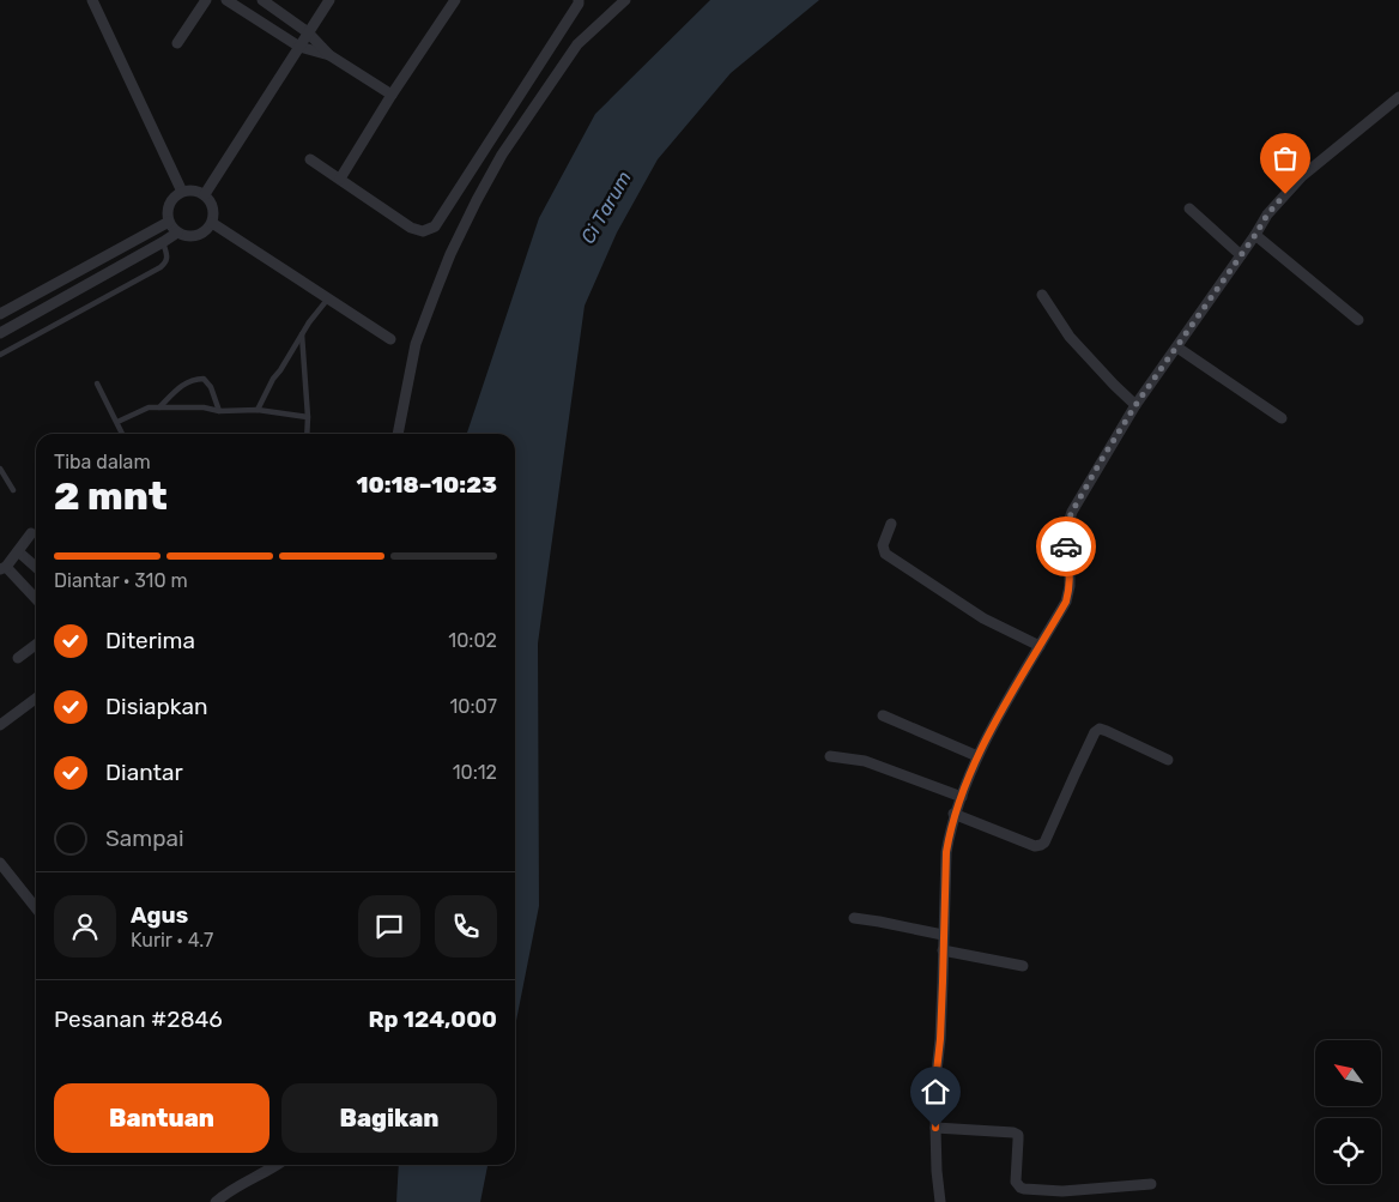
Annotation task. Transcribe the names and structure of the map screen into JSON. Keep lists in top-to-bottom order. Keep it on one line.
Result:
{"water":["Ci Tarum"],"north":"top left","page":{"heading":["2 mnt","Tiba dalam","10:18–10:23"],"panel":["Agus","Kurir · 4.7","Pesanan #2846","Rp 124,000"],"bar":"Diantar · 310 m","list":[["Diterima","10:02"],["Disiapkan","10:07"],["Diantar","10:12"],"Sampai"],"buttons":["Bantuan","Bagikan"]}}
